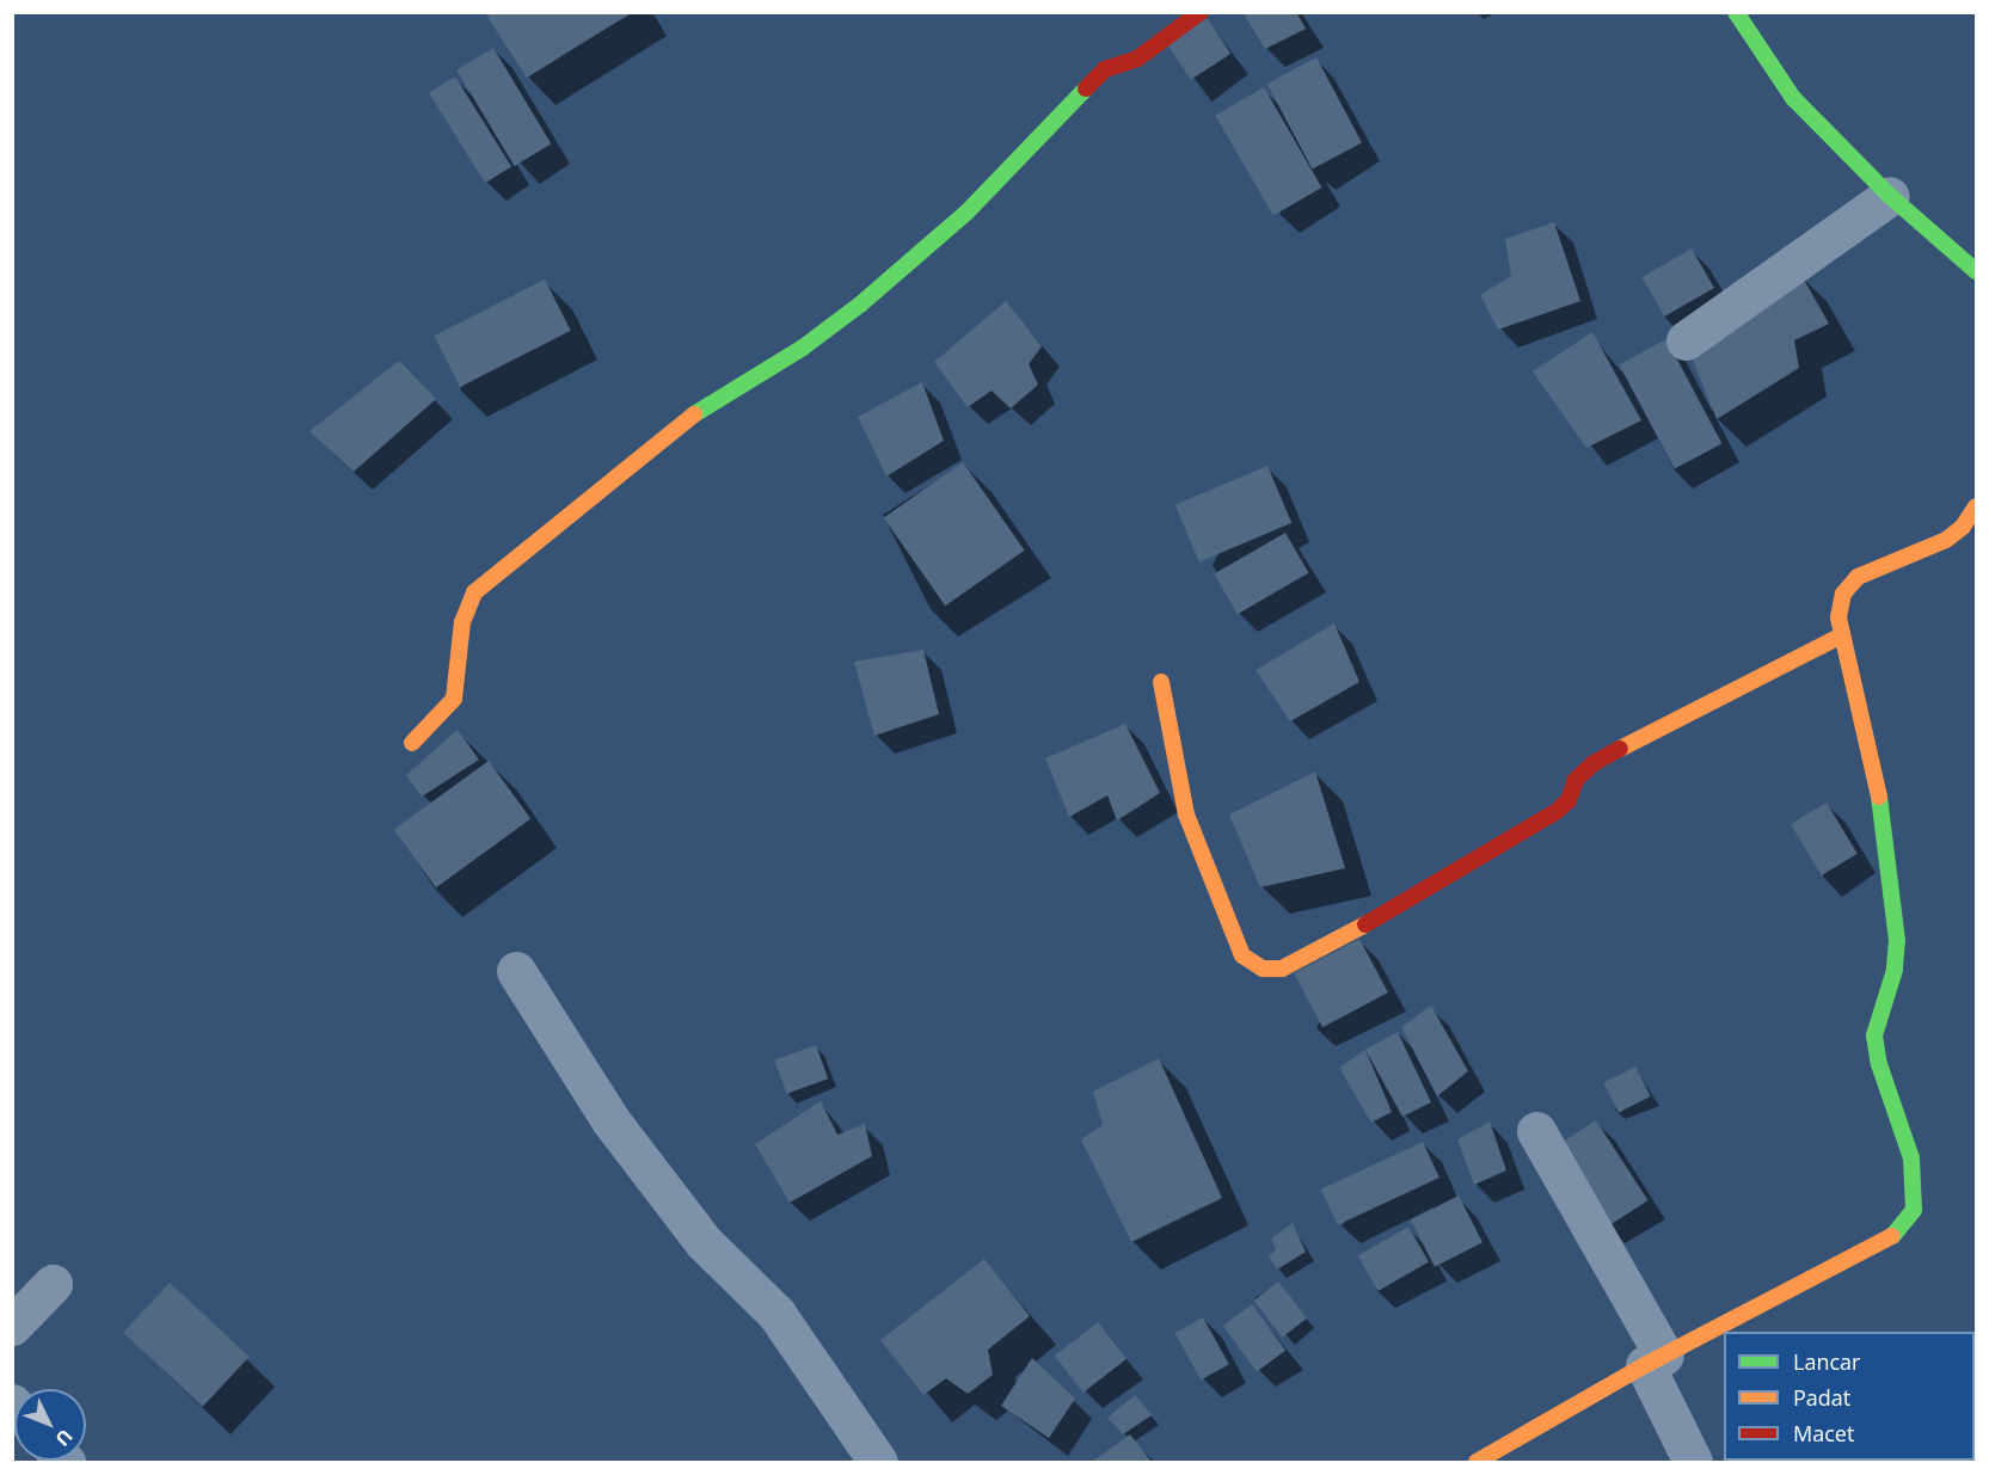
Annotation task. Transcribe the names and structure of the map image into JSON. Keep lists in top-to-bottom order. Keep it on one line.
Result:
{"legend":["Lancar","Padat","Macet"],"north":"bottom right"}
